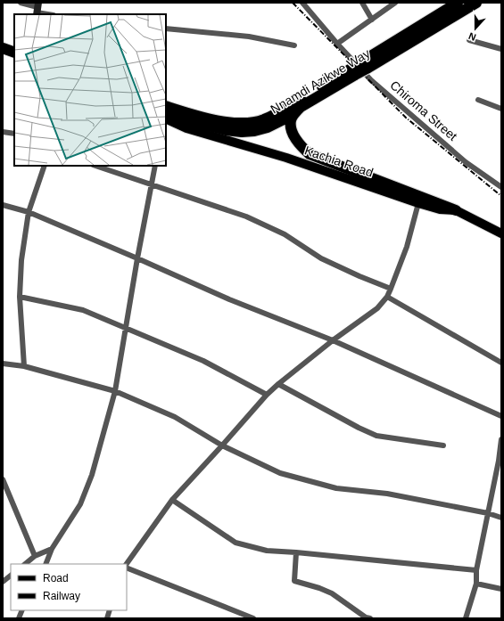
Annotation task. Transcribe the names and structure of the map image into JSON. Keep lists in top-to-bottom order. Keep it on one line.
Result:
{"streets":{"highway":["Nnamdi Azikwe Way"],"main road":["Kachia Road"],"street":["Chiroma Street"]},"legend":["Road","Railway"],"north":"bottom"}
